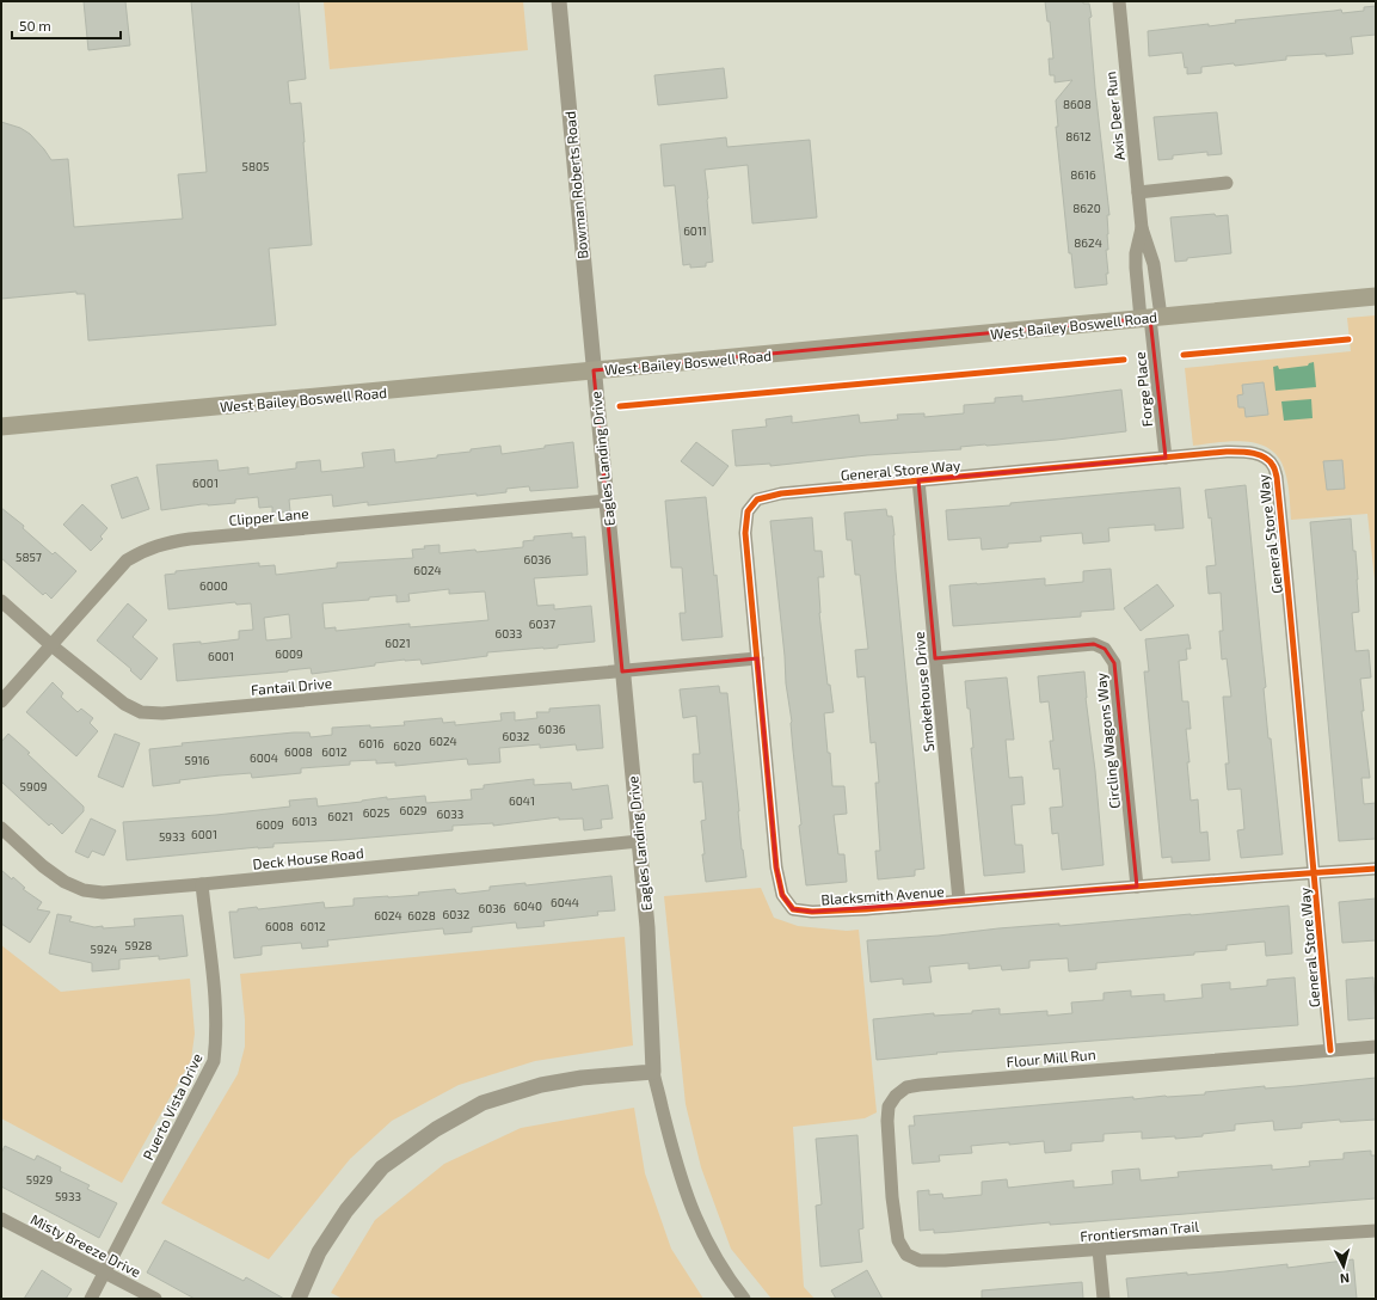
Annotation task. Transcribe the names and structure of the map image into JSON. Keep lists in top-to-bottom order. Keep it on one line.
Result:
{"streets":{"main road":["West Bailey Boswell Road"],"street":["Axis Deer Run","Bowman Roberts Road","Forge Place","Eagles Landing Drive","General Store Way","Clipper Lane","Fantail Drive","Smokehouse Drive","Circling Wagons Way","Deck House Road","Blacksmith Avenue","Flour Mill Run","Puerto Vista Drive","Frontiersman Trail","Misty Breeze Drive"]},"crossings":[["Axis Deer Run","West Bailey Boswell Road"],["Axis Deer Run","Forge Place"],["Bowman Roberts Road","West Bailey Boswell Road"],["Bowman Roberts Road","Eagles Landing Drive"],["West Bailey Boswell Road","Forge Place"],["West Bailey Boswell Road","Eagles Landing Drive"],["Forge Place","General Store Way"],["Eagles Landing Drive","Clipper Lane"],["Eagles Landing Drive","Fantail Drive"],["Eagles Landing Drive","Deck House Road"],["General Store Way","Smokehouse Drive"],["General Store Way","Blacksmith Avenue"],["General Store Way","Flour Mill Run"],["Clipper Lane","Fantail Drive"],["Fantail Drive","Blacksmith Avenue"],["Smokehouse Drive","Circling Wagons Way"],["Smokehouse Drive","Blacksmith Avenue"],["Circling Wagons Way","Blacksmith Avenue"],["Deck House Road","Puerto Vista Drive"],["Flour Mill Run","Frontiersman Trail"],["Puerto Vista Drive","Misty Breeze Drive"]],"house_numbers":["8608","8612","5805","8616","8620","6011","8624","6001","5857","6036","6024","6000","6037","6033","6021","6009","6001","6036","6032","6024","6016","6020","6008","6012","6004","5916","5909","6041","6029","6025","6033","6021","6013","6009","6001","5933","6044","6040","6036","6032","6024","6028","6008","6012","5928","5924","5929","5933"],"scale_bar":"50 m","north":"bottom"}
